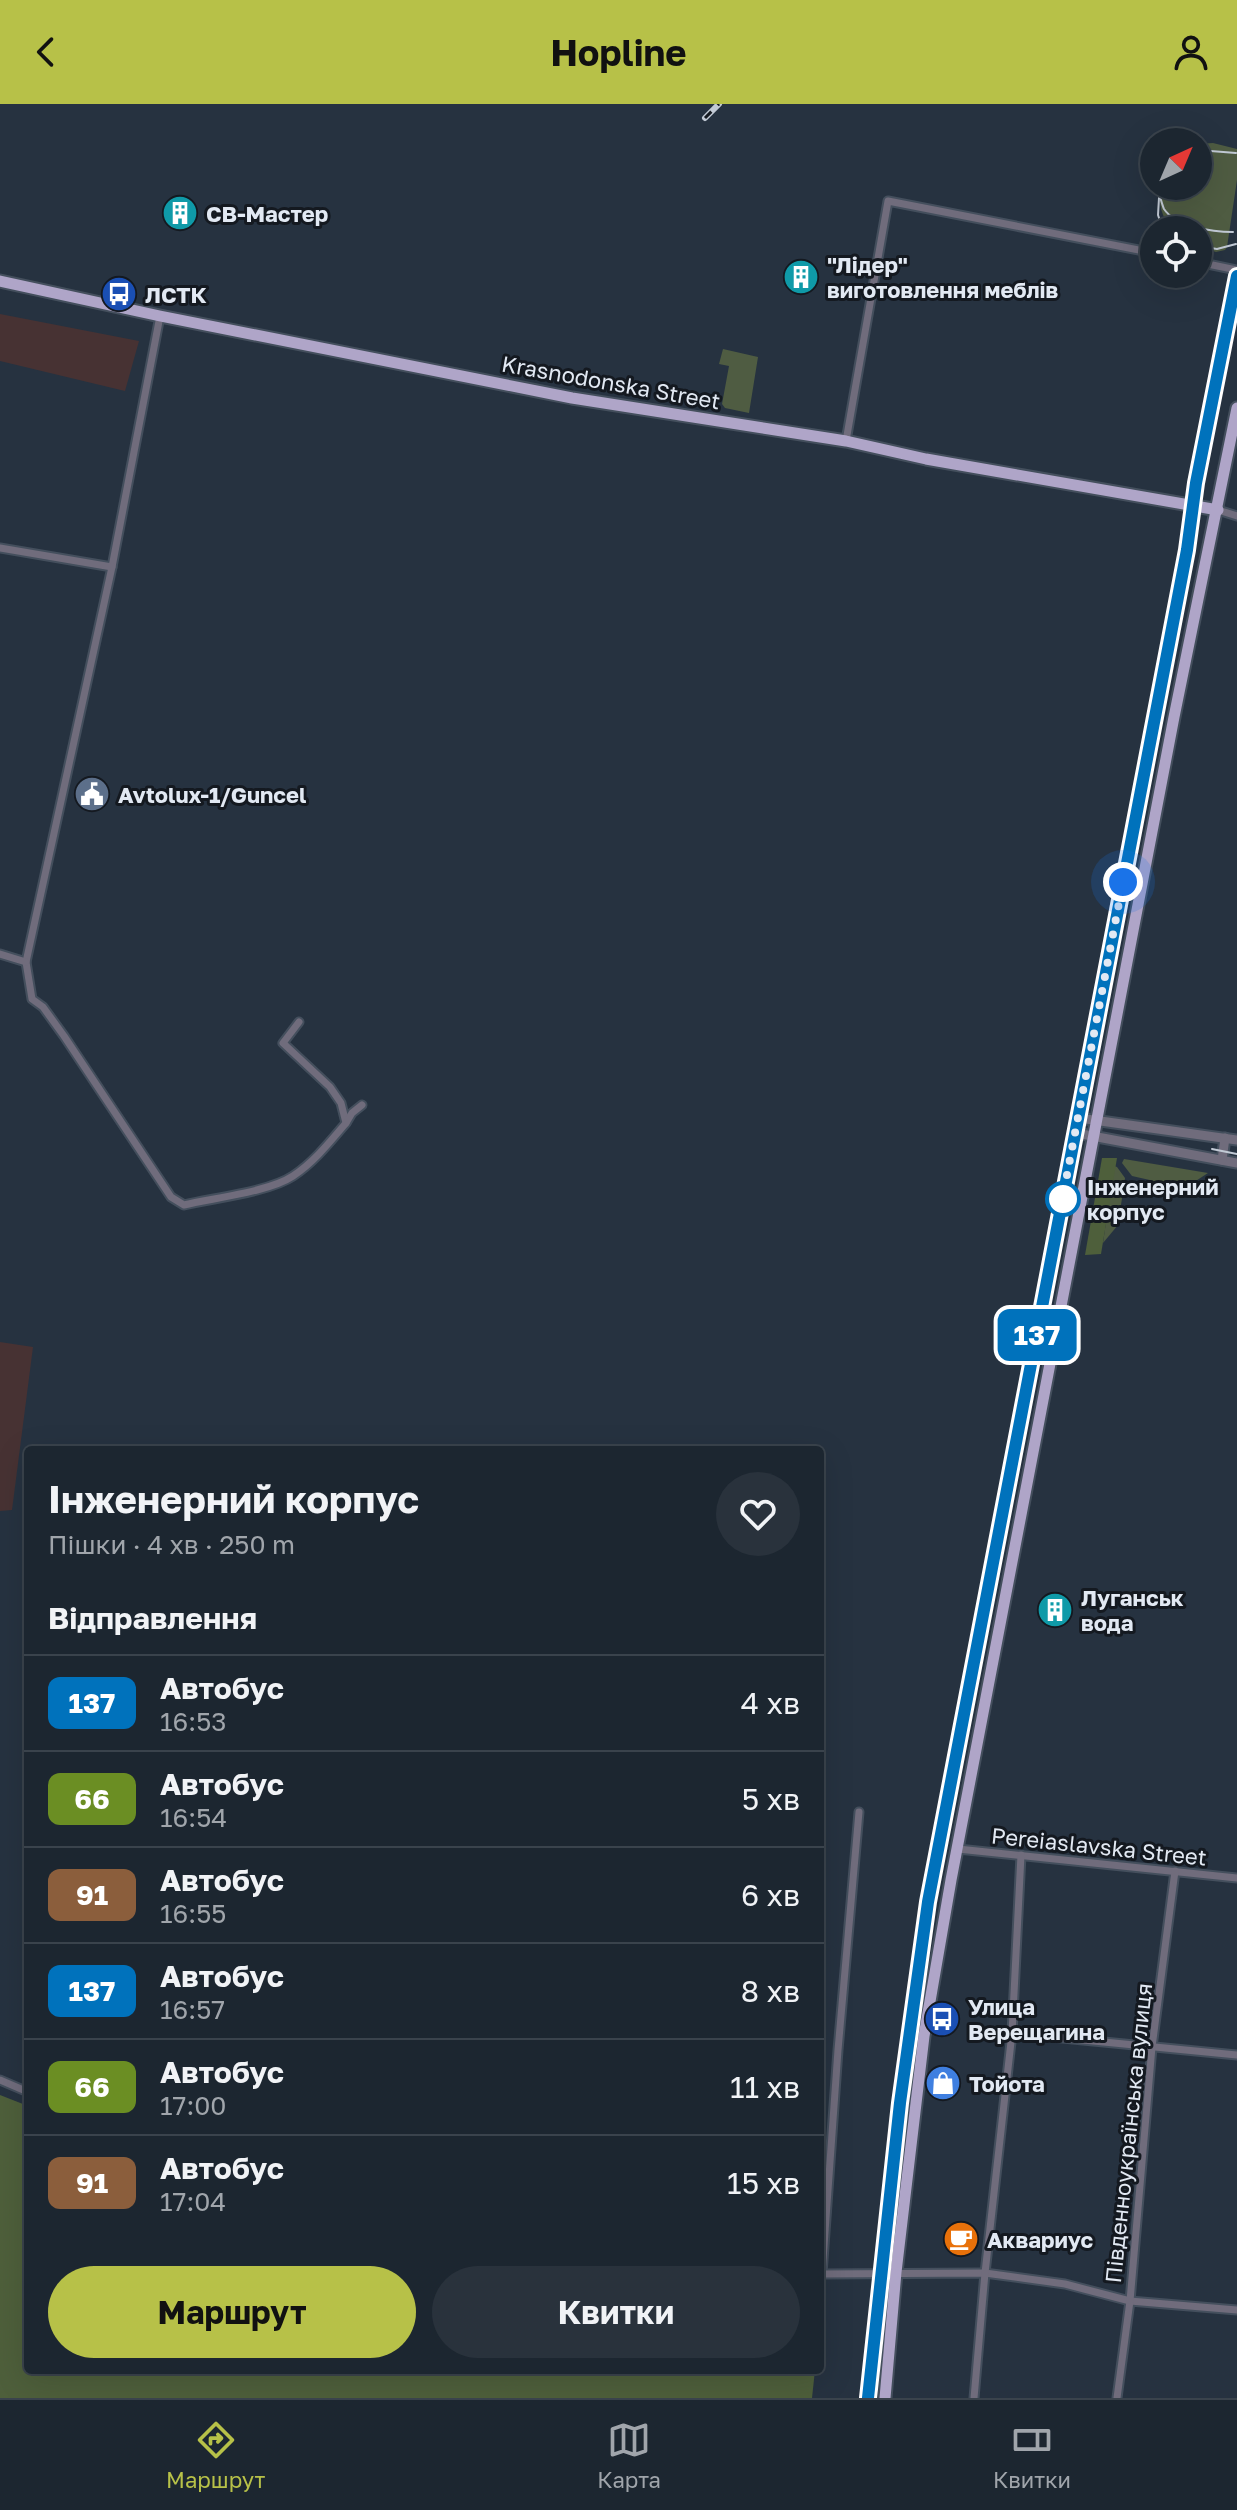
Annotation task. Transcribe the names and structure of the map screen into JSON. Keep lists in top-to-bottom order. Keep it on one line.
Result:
{"streets":{"main road":["Krasnodonska Street"],"street":["Pereiaslavska Street","Південноукраїнська вулиця"]},"crossings":[["Pereiaslavska Street","Південноукраїнська вулиця"]],"places":{"building":["СВ-Мастер","\"Лідер\" виготовлення меблів","Луганськ вода"],"bus stop":["ЛСТК","Улица Верещагина"],"public building":["Avtolux-1/Guncel"],"other":["Інженерний корпус"],"shop":["Тойота"],"cafe":["Аквариус"]},"lines":["bus line 137"],"north":"top right","page":{"header":"Hopline","on_map":"137","heading":[["Інженерний корпус","Пішки · 4 хв · 250 m"],"Відправлення"],"list":[{"mark":"137","name":"Автобус","note":"16:53","value":"4 хв"},{"mark":"66","name":"Автобус","note":"16:54","value":"5 хв"},{"mark":"91","name":"Автобус","note":"16:55","value":"6 хв"},{"mark":"137","name":"Автобус","note":"16:57","value":"8 хв"},{"mark":"66","name":"Автобус","note":"17:00","value":"11 хв"},{"mark":"91","name":"Автобус","note":"17:04","value":"15 хв"}],"buttons":["Маршрут","Квитки"],"tabs":["Маршрут","Карта","Квитки"]}}
